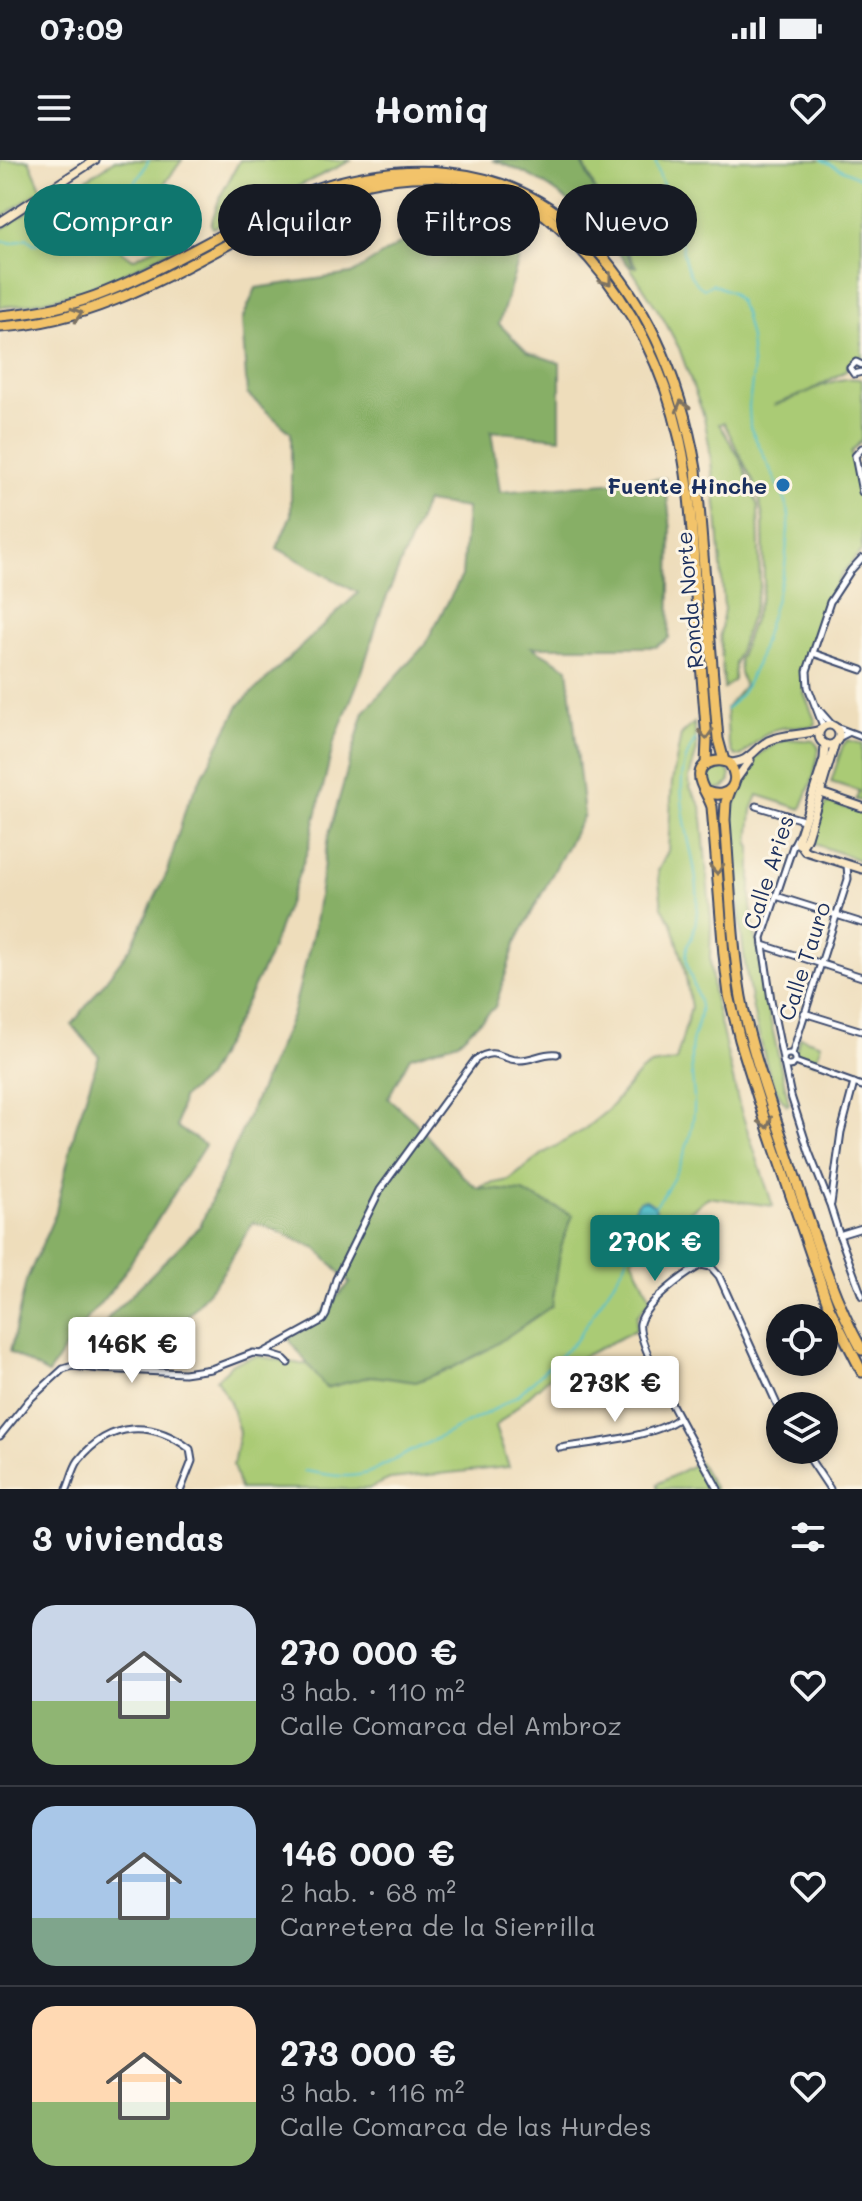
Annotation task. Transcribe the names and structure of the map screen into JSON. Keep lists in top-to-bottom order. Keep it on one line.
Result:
{"streets":{"highway":["Ronda Norte"],"main road":["Calle Aries"],"street":["Calle Tauro"]},"crossings":[["Calle Aries","Calle Tauro"]],"places":["Fuente Hinche"],"page":{"status":"07:09","header":"Homiq","chip":["Comprar","Alquilar","Filtros","Nuevo"],"price":["270K €","146K €","273K €"],"heading":"3 viviendas","list":[{"name":"270 000 €","note":"3 hab. · 110 m² · Calle Comarca del Ambroz"},{"name":"146 000 €","note":"2 hab. · 68 m² · Carretera de la Sierrilla"},{"name":"273 000 €","note":"3 hab. · 116 m² · Calle Comarca de las Hurdes"}]}}
